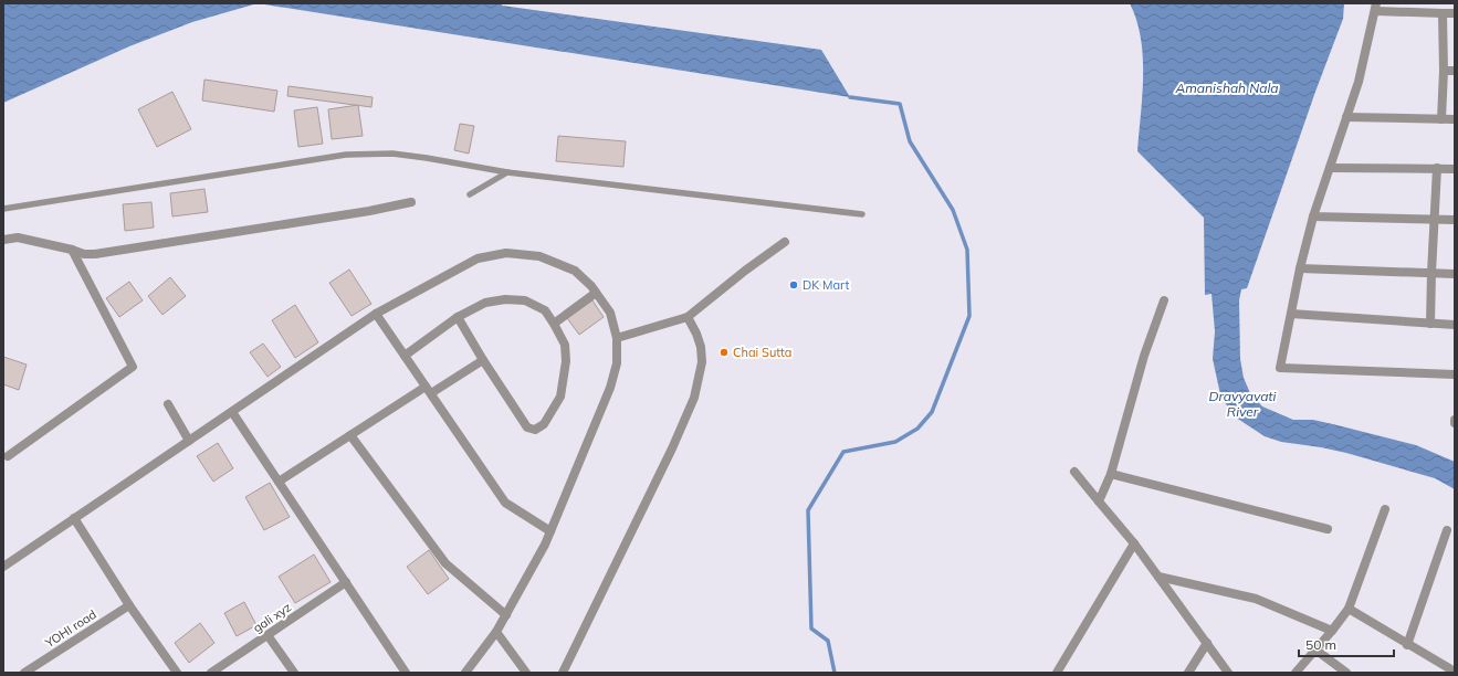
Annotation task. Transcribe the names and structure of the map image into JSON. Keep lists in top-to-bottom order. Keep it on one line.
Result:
{"streets":{"street":["gali xyz","YOHI road"]},"water":["Amanishah Nala","Dravyavati River"],"places":["DK Mart","Chai Sutta"],"scale_bar":"50 m"}
